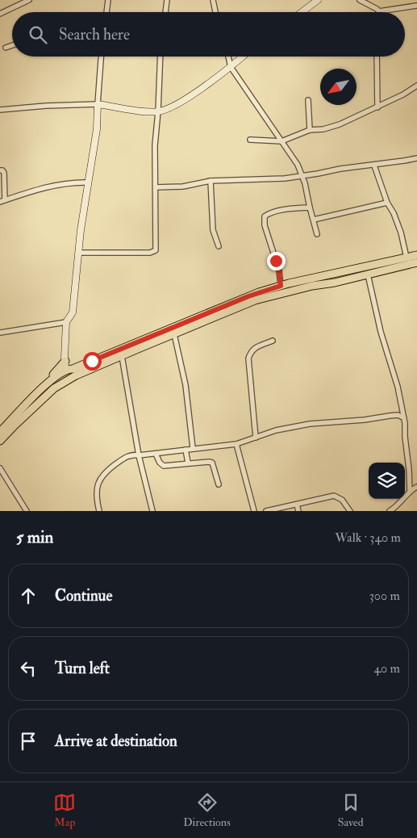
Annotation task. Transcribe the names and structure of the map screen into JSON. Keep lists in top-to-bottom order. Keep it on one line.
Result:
{"north":"bottom left","page":{"search":"Search here","heading":["5 min","Walk · 340 m"],"list":[["Continue","300 m"],["Turn left","40 m"],"Arrive at destination"],"nav":["Map","Directions","Saved"]}}
